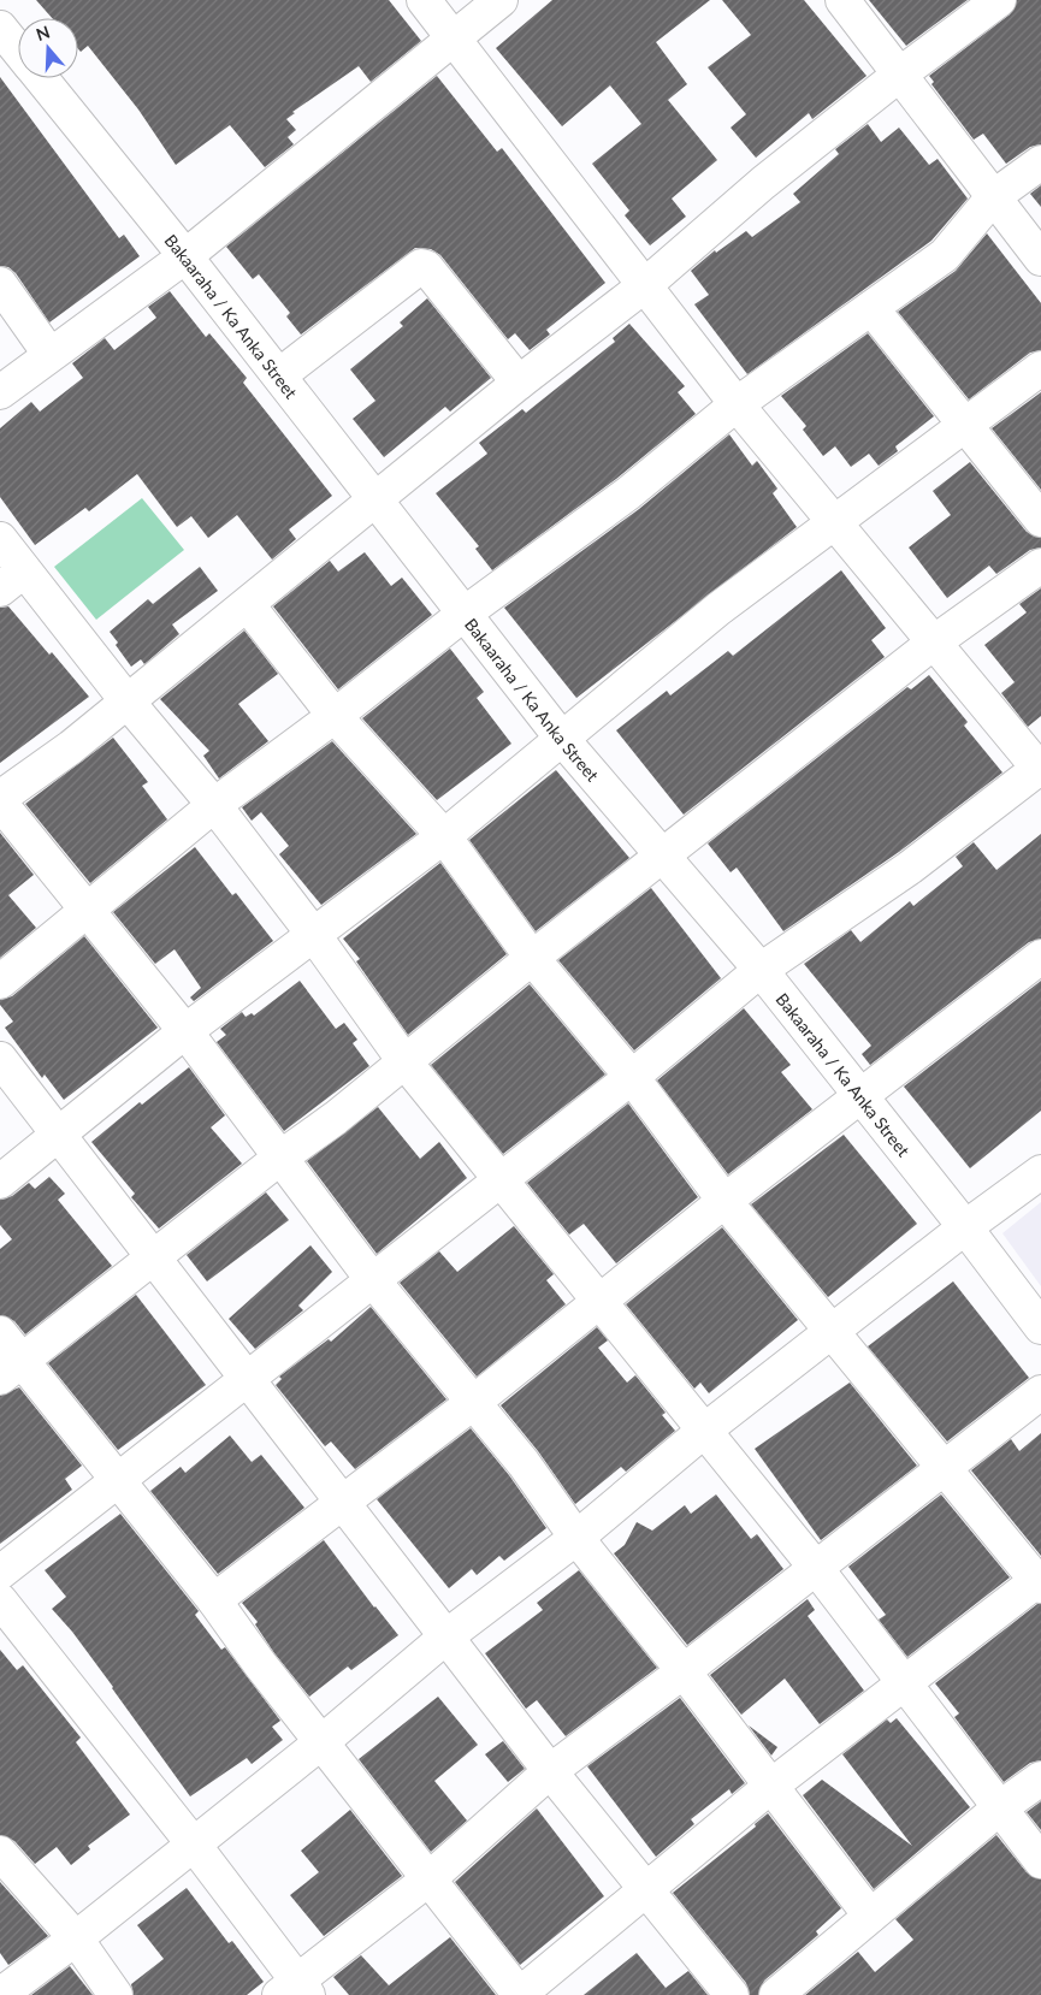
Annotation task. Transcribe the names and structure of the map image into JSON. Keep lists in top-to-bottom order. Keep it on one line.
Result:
{"streets":{"street":["Bakaaraha / Ka Anka Street"]},"north":"top"}
